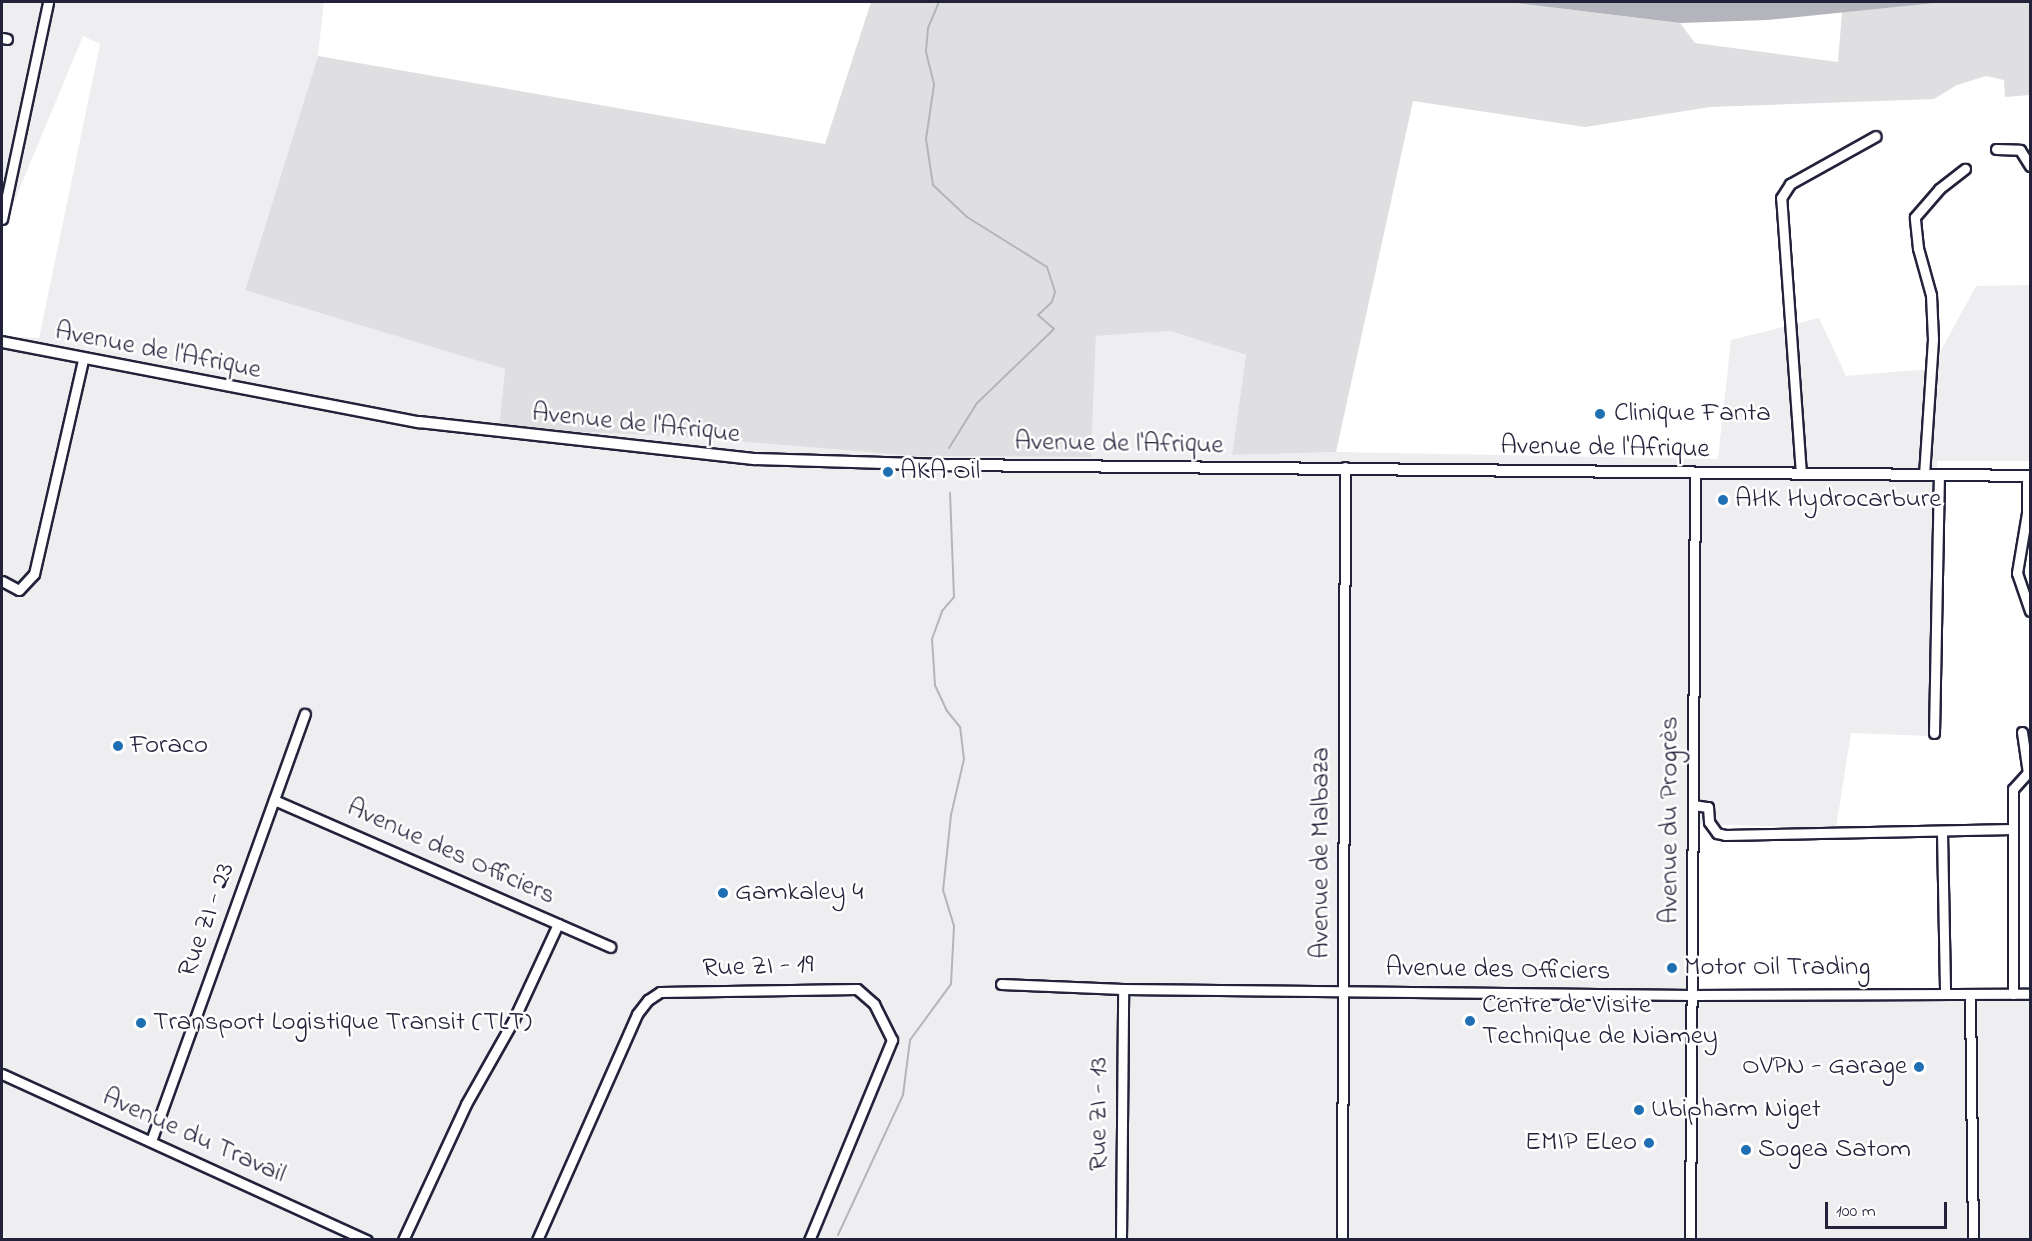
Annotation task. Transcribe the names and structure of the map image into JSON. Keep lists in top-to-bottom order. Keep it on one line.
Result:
{"streets":{"main road":["Avenue de l'Afrique"],"street":["Avenue du Progrès","Avenue des Officiers","Avenue de Malbaza","Rue ZI - 23","Rue ZI - 19","Rue ZI - 13","Avenue du Travail"]},"crossings":[["Avenue de l'Afrique","Avenue du Progrès"],["Avenue de l'Afrique","Avenue de Malbaza"],["Avenue du Progrès","Avenue des Officiers"],["Avenue des Officiers","Avenue de Malbaza"],["Avenue des Officiers","Rue ZI - 23"],["Avenue des Officiers","Rue ZI - 13"],["Rue ZI - 23","Avenue du Travail"]],"places":["Clinique Fanta","AKA Oil","AHK Hydrocarbure","Foraco","Gamkaley 4","Motor Oil Trading","Centre de Visite Technique de Niamey","Transport Logistique Transit (TLT)","OVPN - Garage","Ubipharm Niget","EMIP ELeo","Sogea Satom"],"scale_bar":"100 m"}
